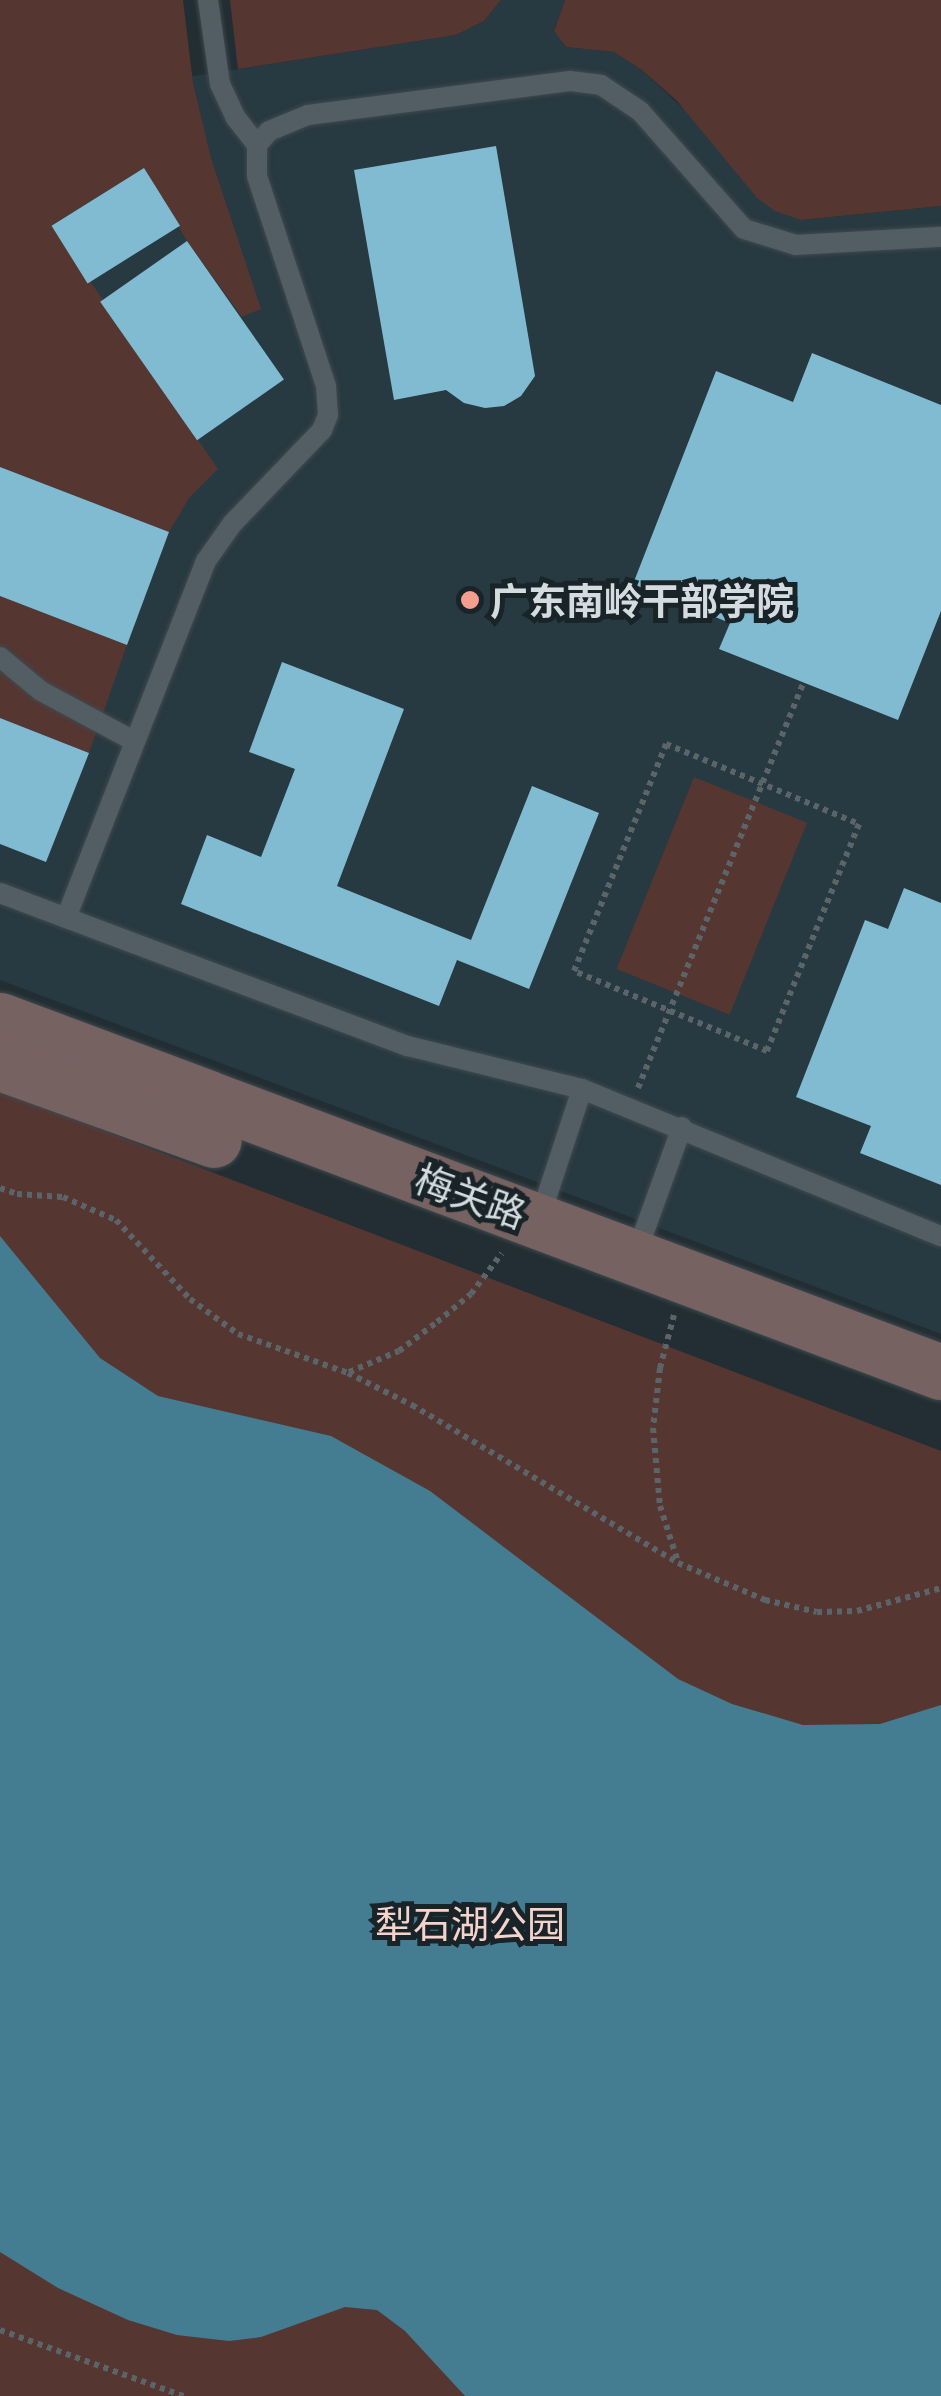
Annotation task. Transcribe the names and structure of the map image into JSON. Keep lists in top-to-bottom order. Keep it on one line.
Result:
{"streets":{"street":["梅关路"]},"parks":["犁石湖公园"],"places":["广东南岭干部学院"]}
